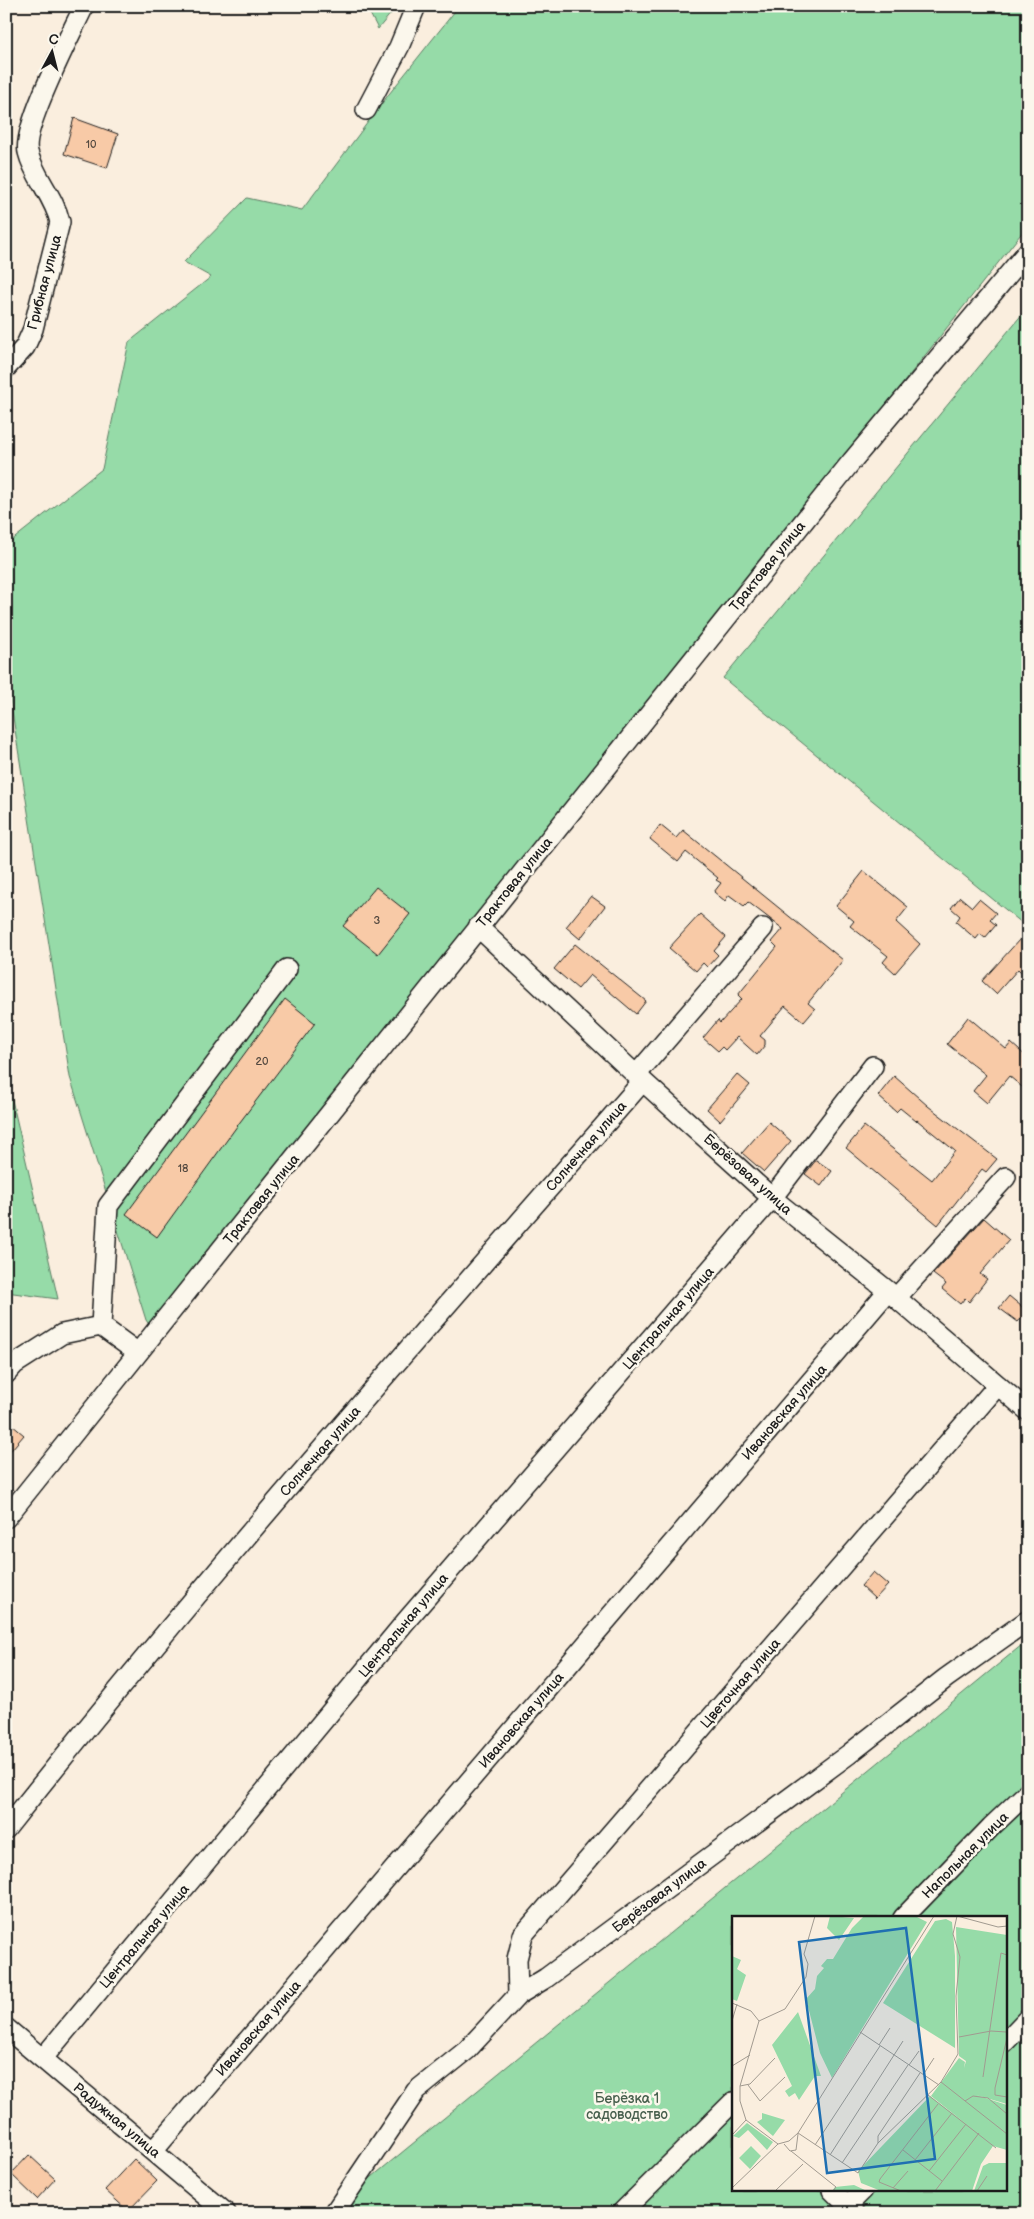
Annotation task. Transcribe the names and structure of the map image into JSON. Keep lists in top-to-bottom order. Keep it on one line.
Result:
{"streets":{"street":["Грибная улица","Трактовая улица","Солнечная улица","Берёзовая улица","Центральная улица","Ивановская улица","Цветочная улица","Напольная улица","Радужная улица"]},"crossings":[["Трактовая улица","Берёзовая улица"],["Солнечная улица","Берёзовая улица"],["Берёзовая улица","Центральная улица"],["Берёзовая улица","Ивановская улица"],["Берёзовая улица","Цветочная улица"],["Центральная улица","Радужная улица"],["Ивановская улица","Радужная улица"]],"parks":["Берёзка 1 садоводство"],"house_numbers":["10","3","20","18"],"north":"top"}
